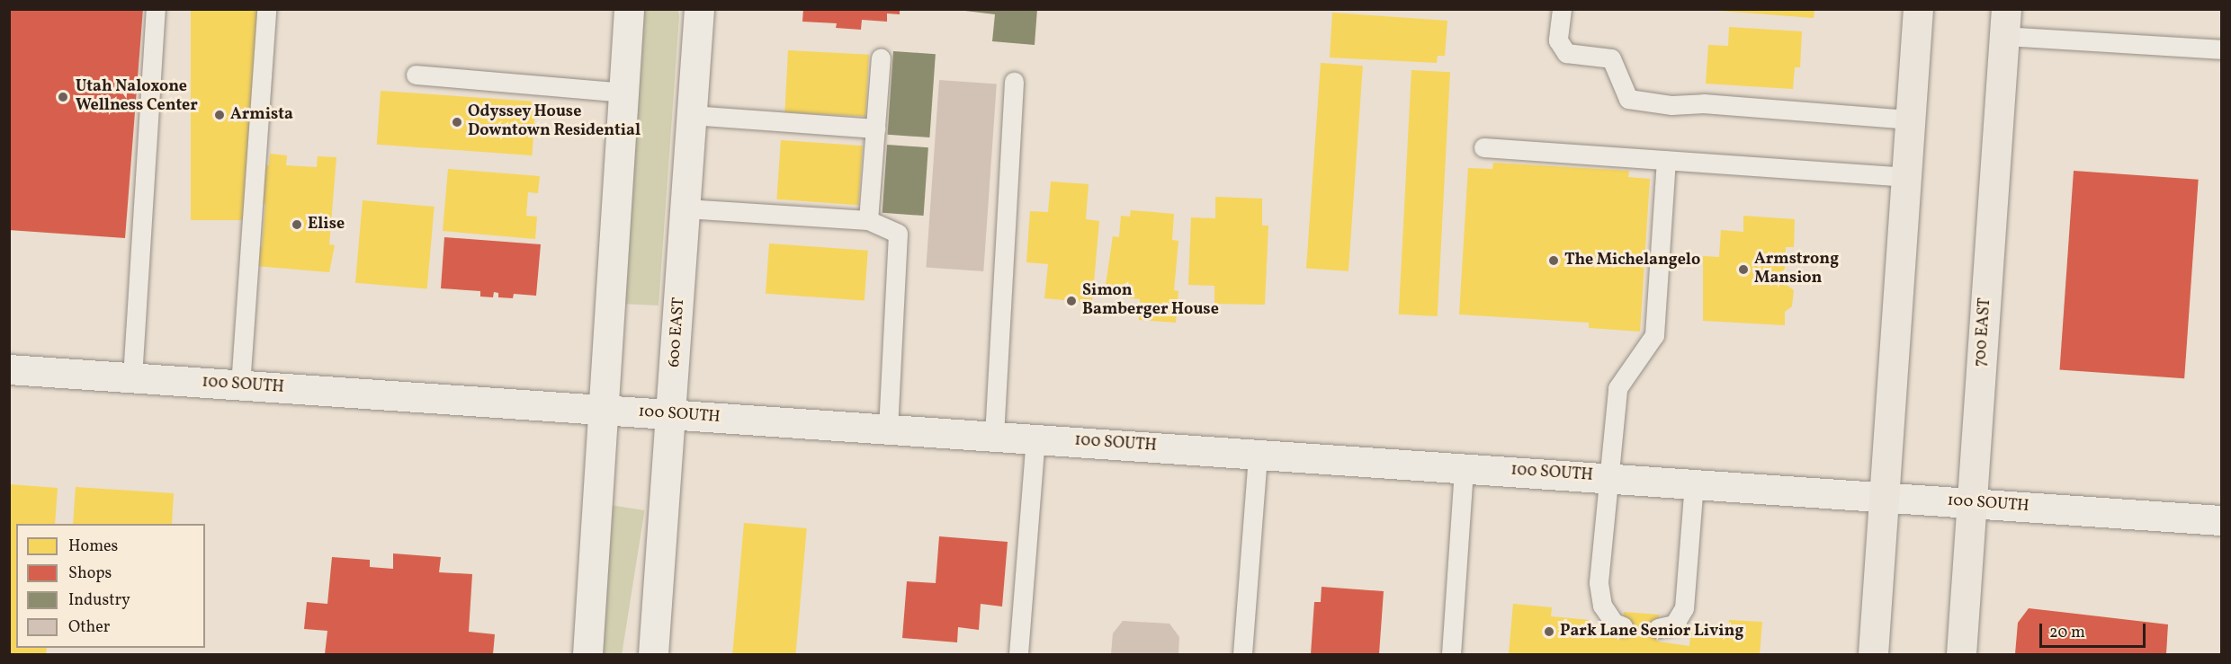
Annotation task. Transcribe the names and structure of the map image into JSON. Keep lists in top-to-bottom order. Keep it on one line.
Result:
{"streets":{"main road":["700 EAST"],"street":["600 EAST","100 SOUTH"]},"crossings":[["600 EAST","100 SOUTH"],["700 EAST","100 SOUTH"]],"places":["Utah Naloxone Wellness Center","Armista","Odyssey House Downtown Residential","Elise","The Michelangelo","Armstrong Mansion","Simon Bamberger House","Park Lane Senior Living"],"legend":["Homes","Shops","Industry","Other"],"scale_bar":"20 m"}
